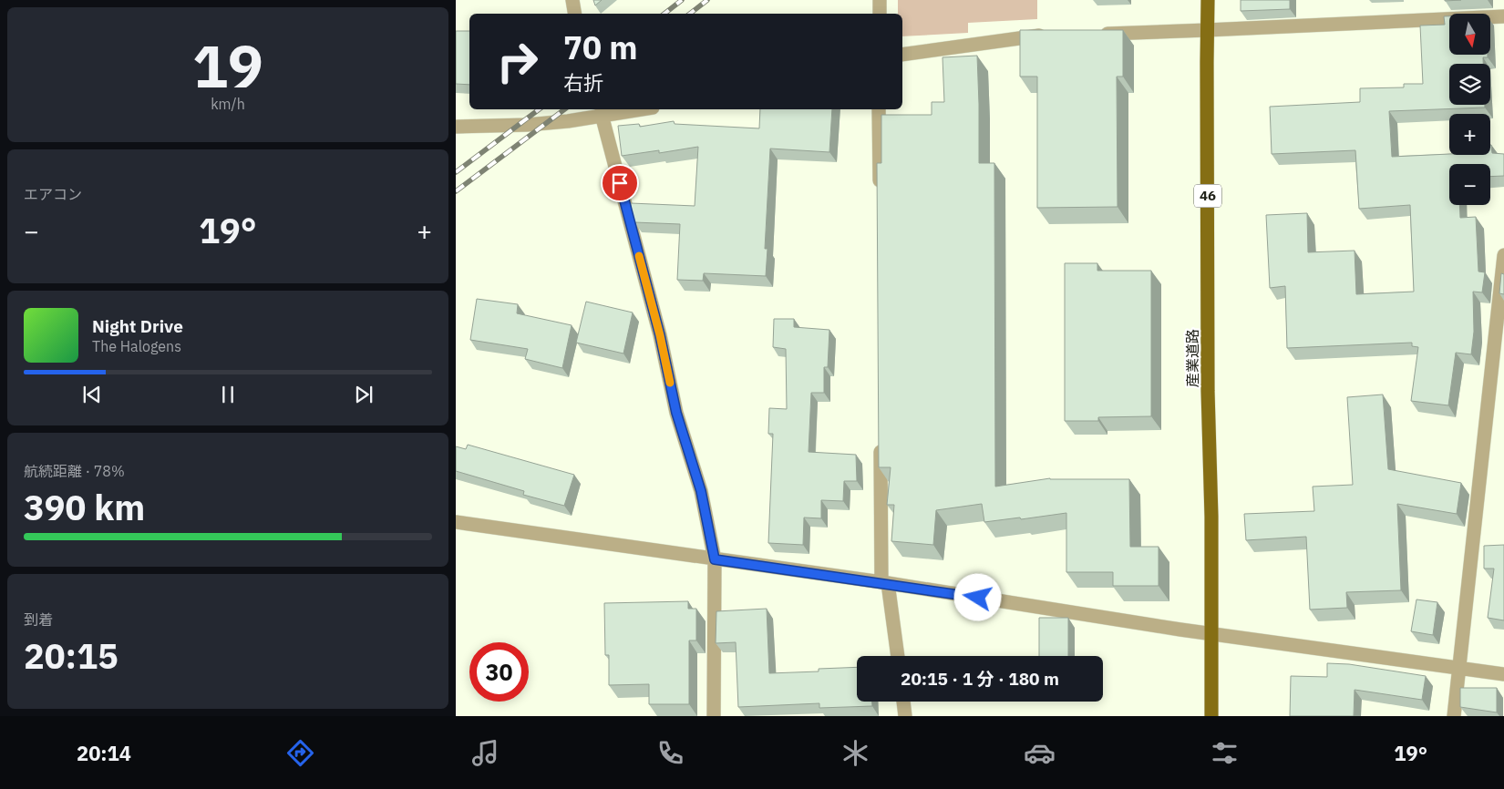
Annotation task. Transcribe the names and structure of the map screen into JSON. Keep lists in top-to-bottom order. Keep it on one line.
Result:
{"streets":{"main road":["46","産業道路"]},"north":"bottom","page":{"tile":[["19","km/h"],"エアコン",["航続距離 · 78%","390 km"],["到着","20:15"]],"map_buttons":["+","−"],"turn":["70 m","右折"],"heat":["−","19°","+"],"song":["Night Drive","The Halogens"],"limit":"30","trip":"20:15 · 1 分 · 180 m","tabs":["20:14","19°"]}}
